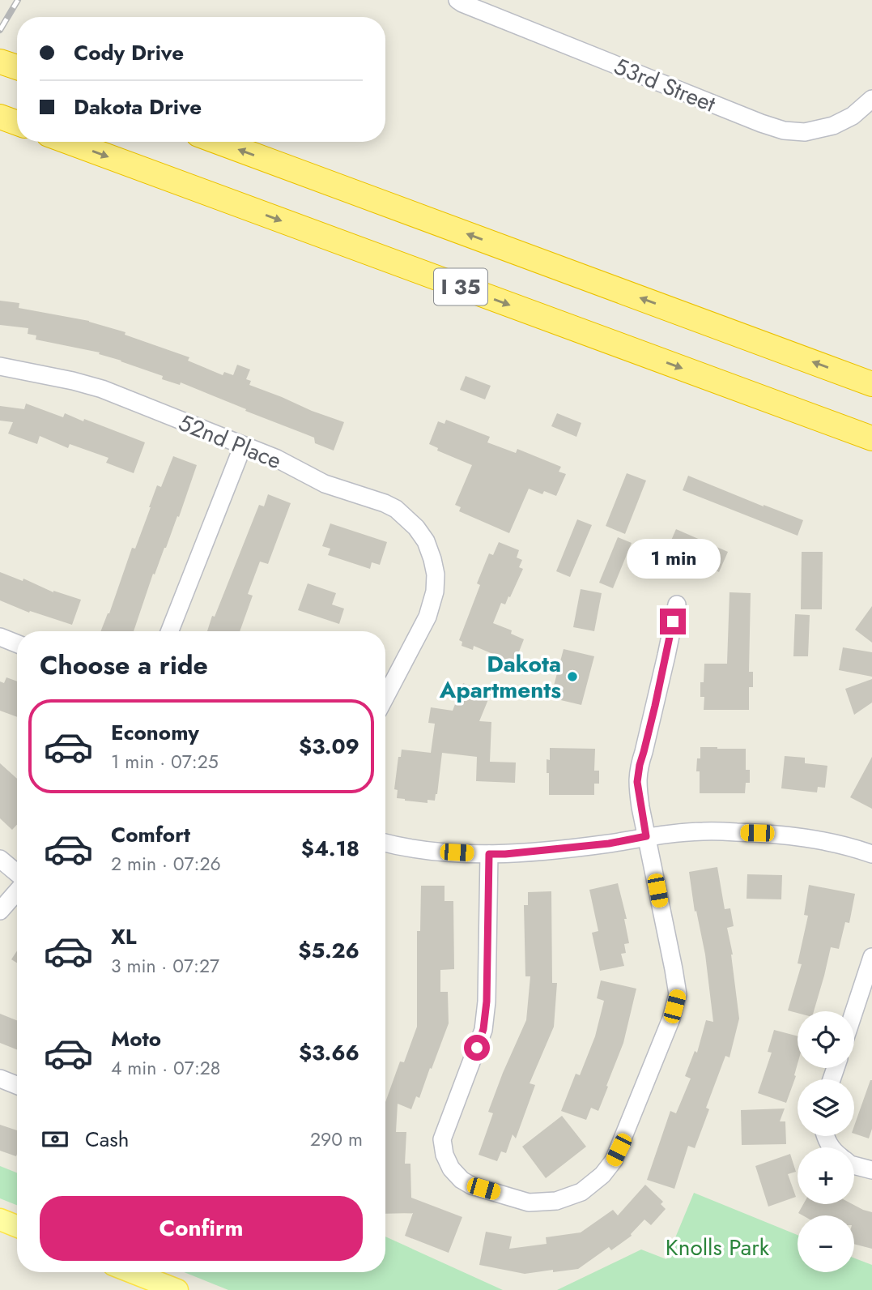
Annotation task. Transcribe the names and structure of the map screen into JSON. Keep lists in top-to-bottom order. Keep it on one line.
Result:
{"streets":{"highway":["I 35"],"street":["53rd Street","52nd Place"]},"parks":["Knolls Park"],"places":["Dakota Apartments"],"page":{"banner":["Cody Drive","Dakota Drive"],"bubble":"1 min","heading":"Choose a ride","list":[{"name":"Economy","note":"1 min · 07:25","value":"$3.09"},{"name":"Comfort","note":"2 min · 07:26","value":"$4.18"},{"name":"XL","note":"3 min · 07:27","value":"$5.26"},{"name":"Moto","note":"4 min · 07:28","value":"$3.66"}],"map_buttons":["+","−"],"pay":["Cash","290 m"],"buttons":"Confirm"}}
